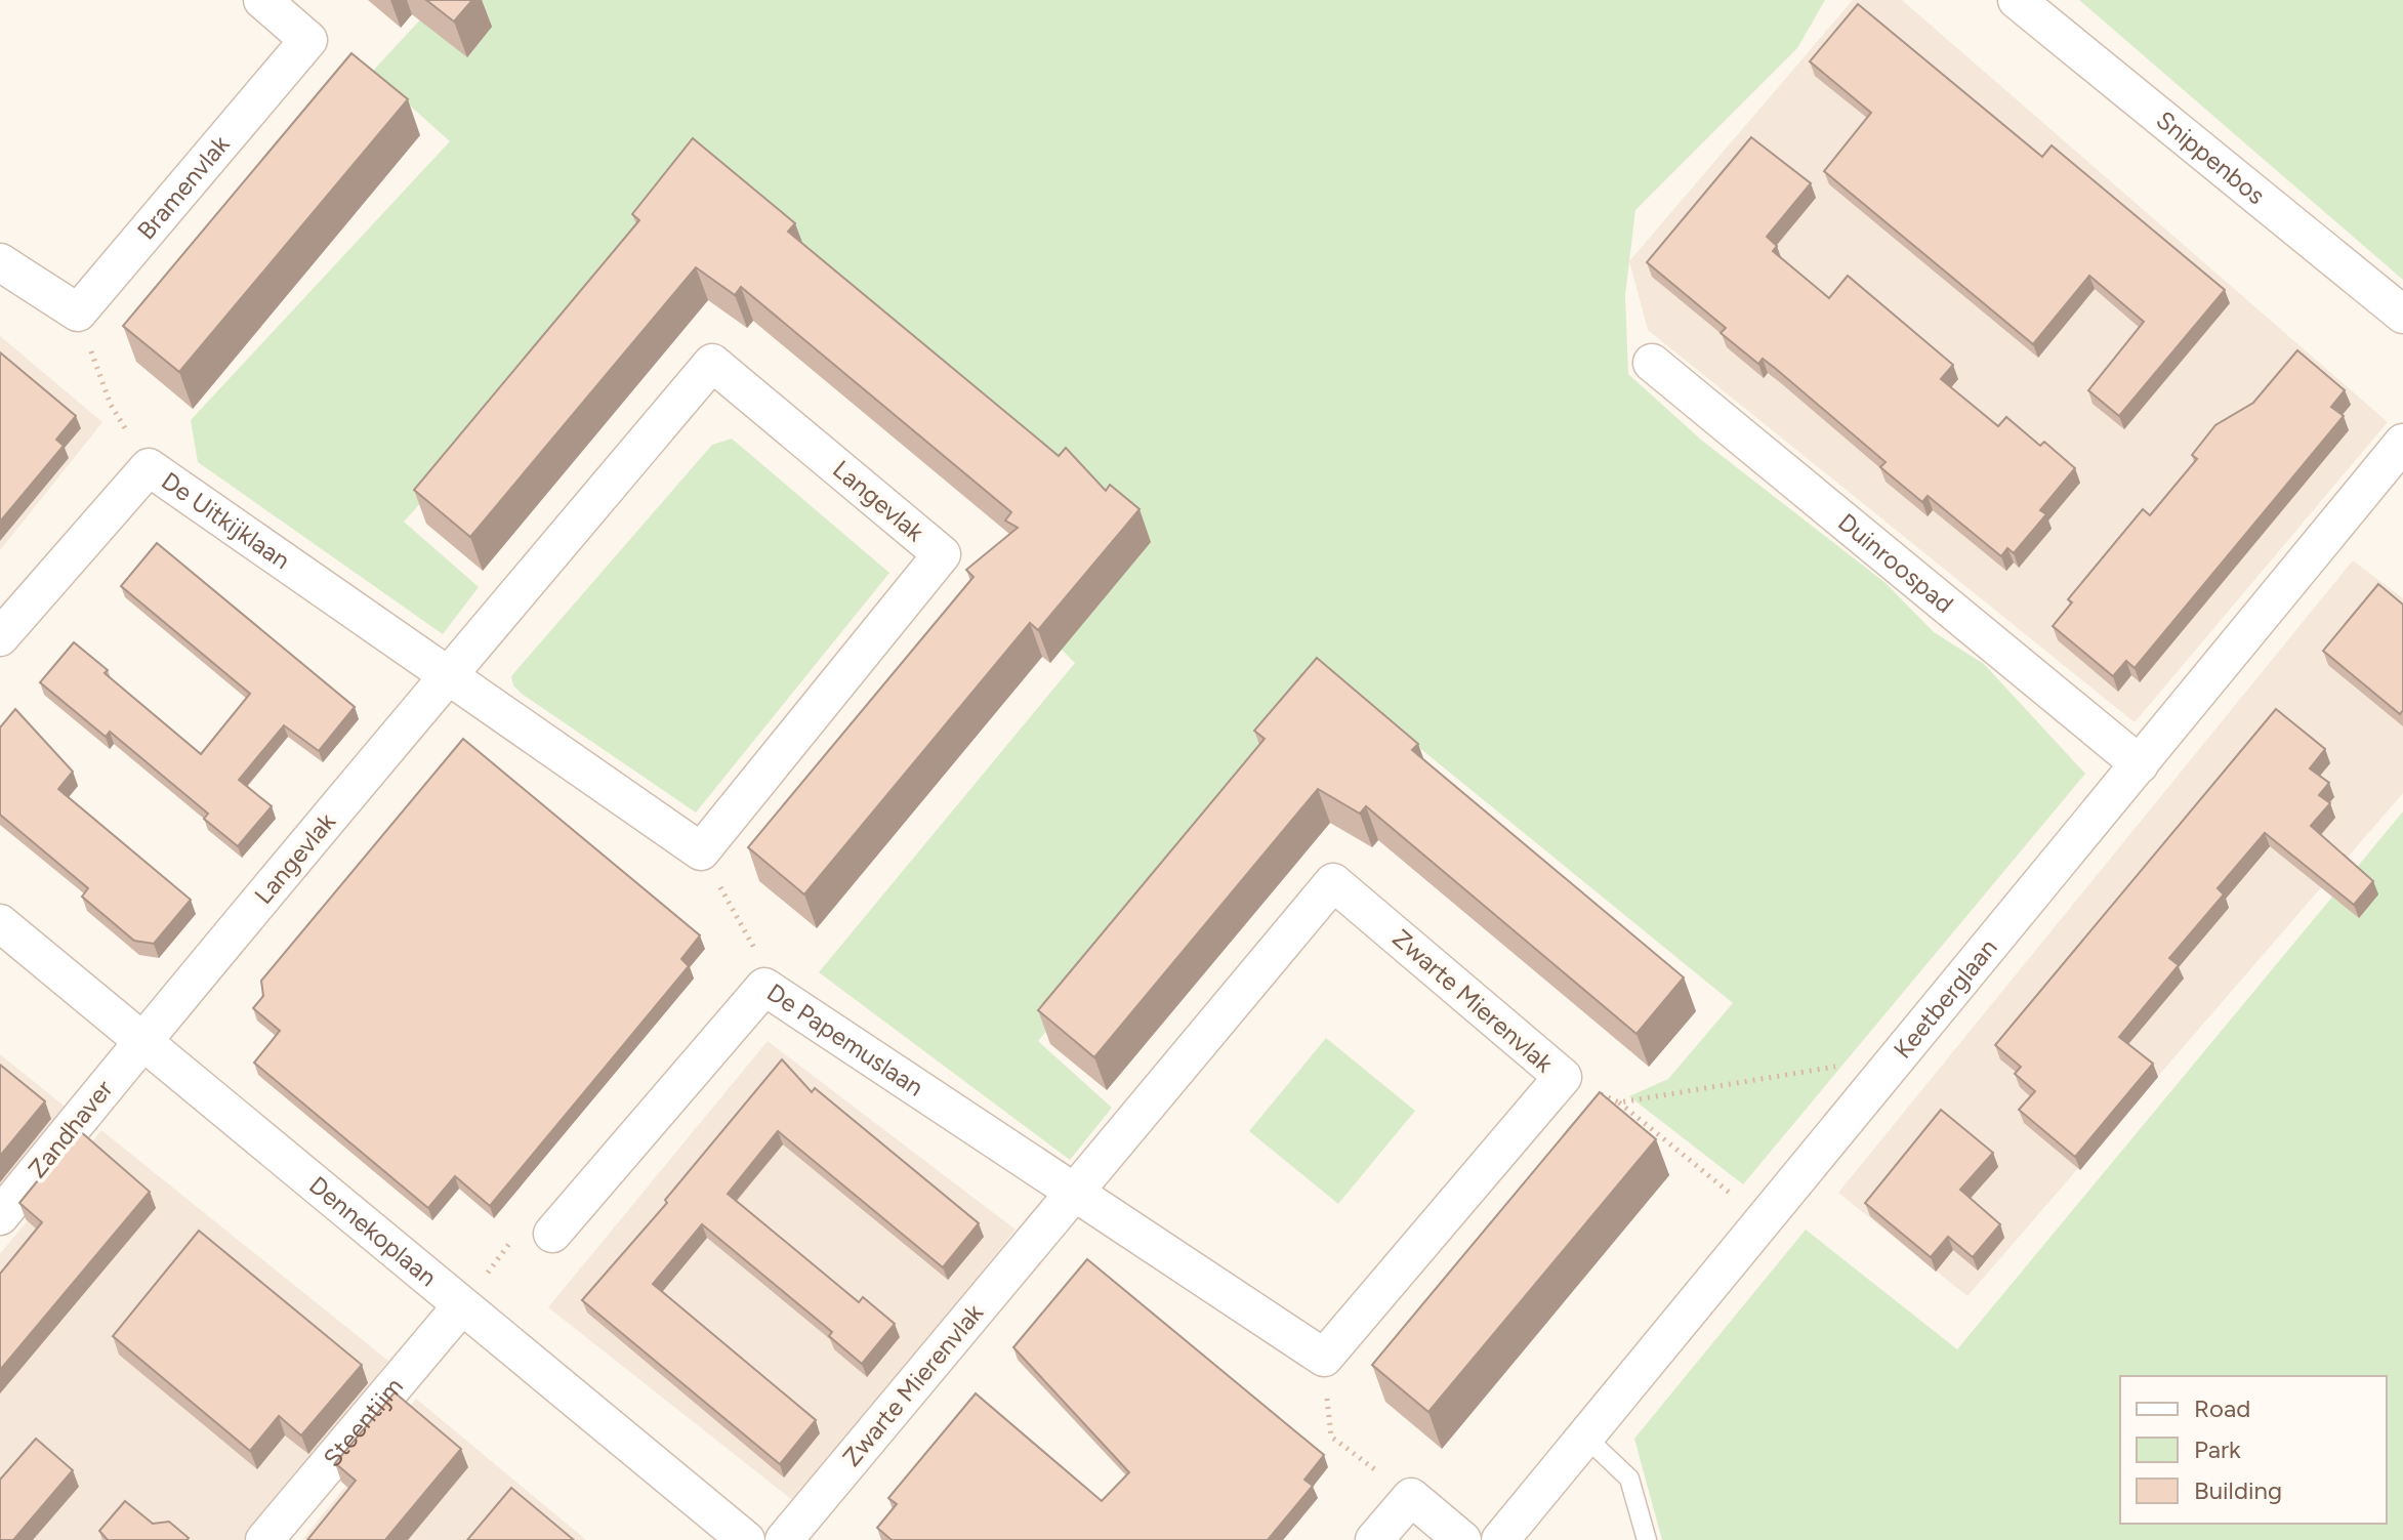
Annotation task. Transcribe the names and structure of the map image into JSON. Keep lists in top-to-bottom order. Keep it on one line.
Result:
{"streets":{"street":["Snippenbos","Bramenvlak","Langevlak","De Uitkijklaan","Duinroospad","Keetberglaan","Zwarte Mierenvlak","De Papemuslaan","Zandhaver","Dennekoplaan","Steentijm"]},"crossings":[["Langevlak","De Uitkijklaan"],["Langevlak","Zandhaver"],["Langevlak","Dennekoplaan"],["Duinroospad","Keetberglaan"],["Zwarte Mierenvlak","De Papemuslaan"],["Zandhaver","Dennekoplaan"],["Dennekoplaan","Steentijm"]],"legend":["Road","Park","Building"]}
